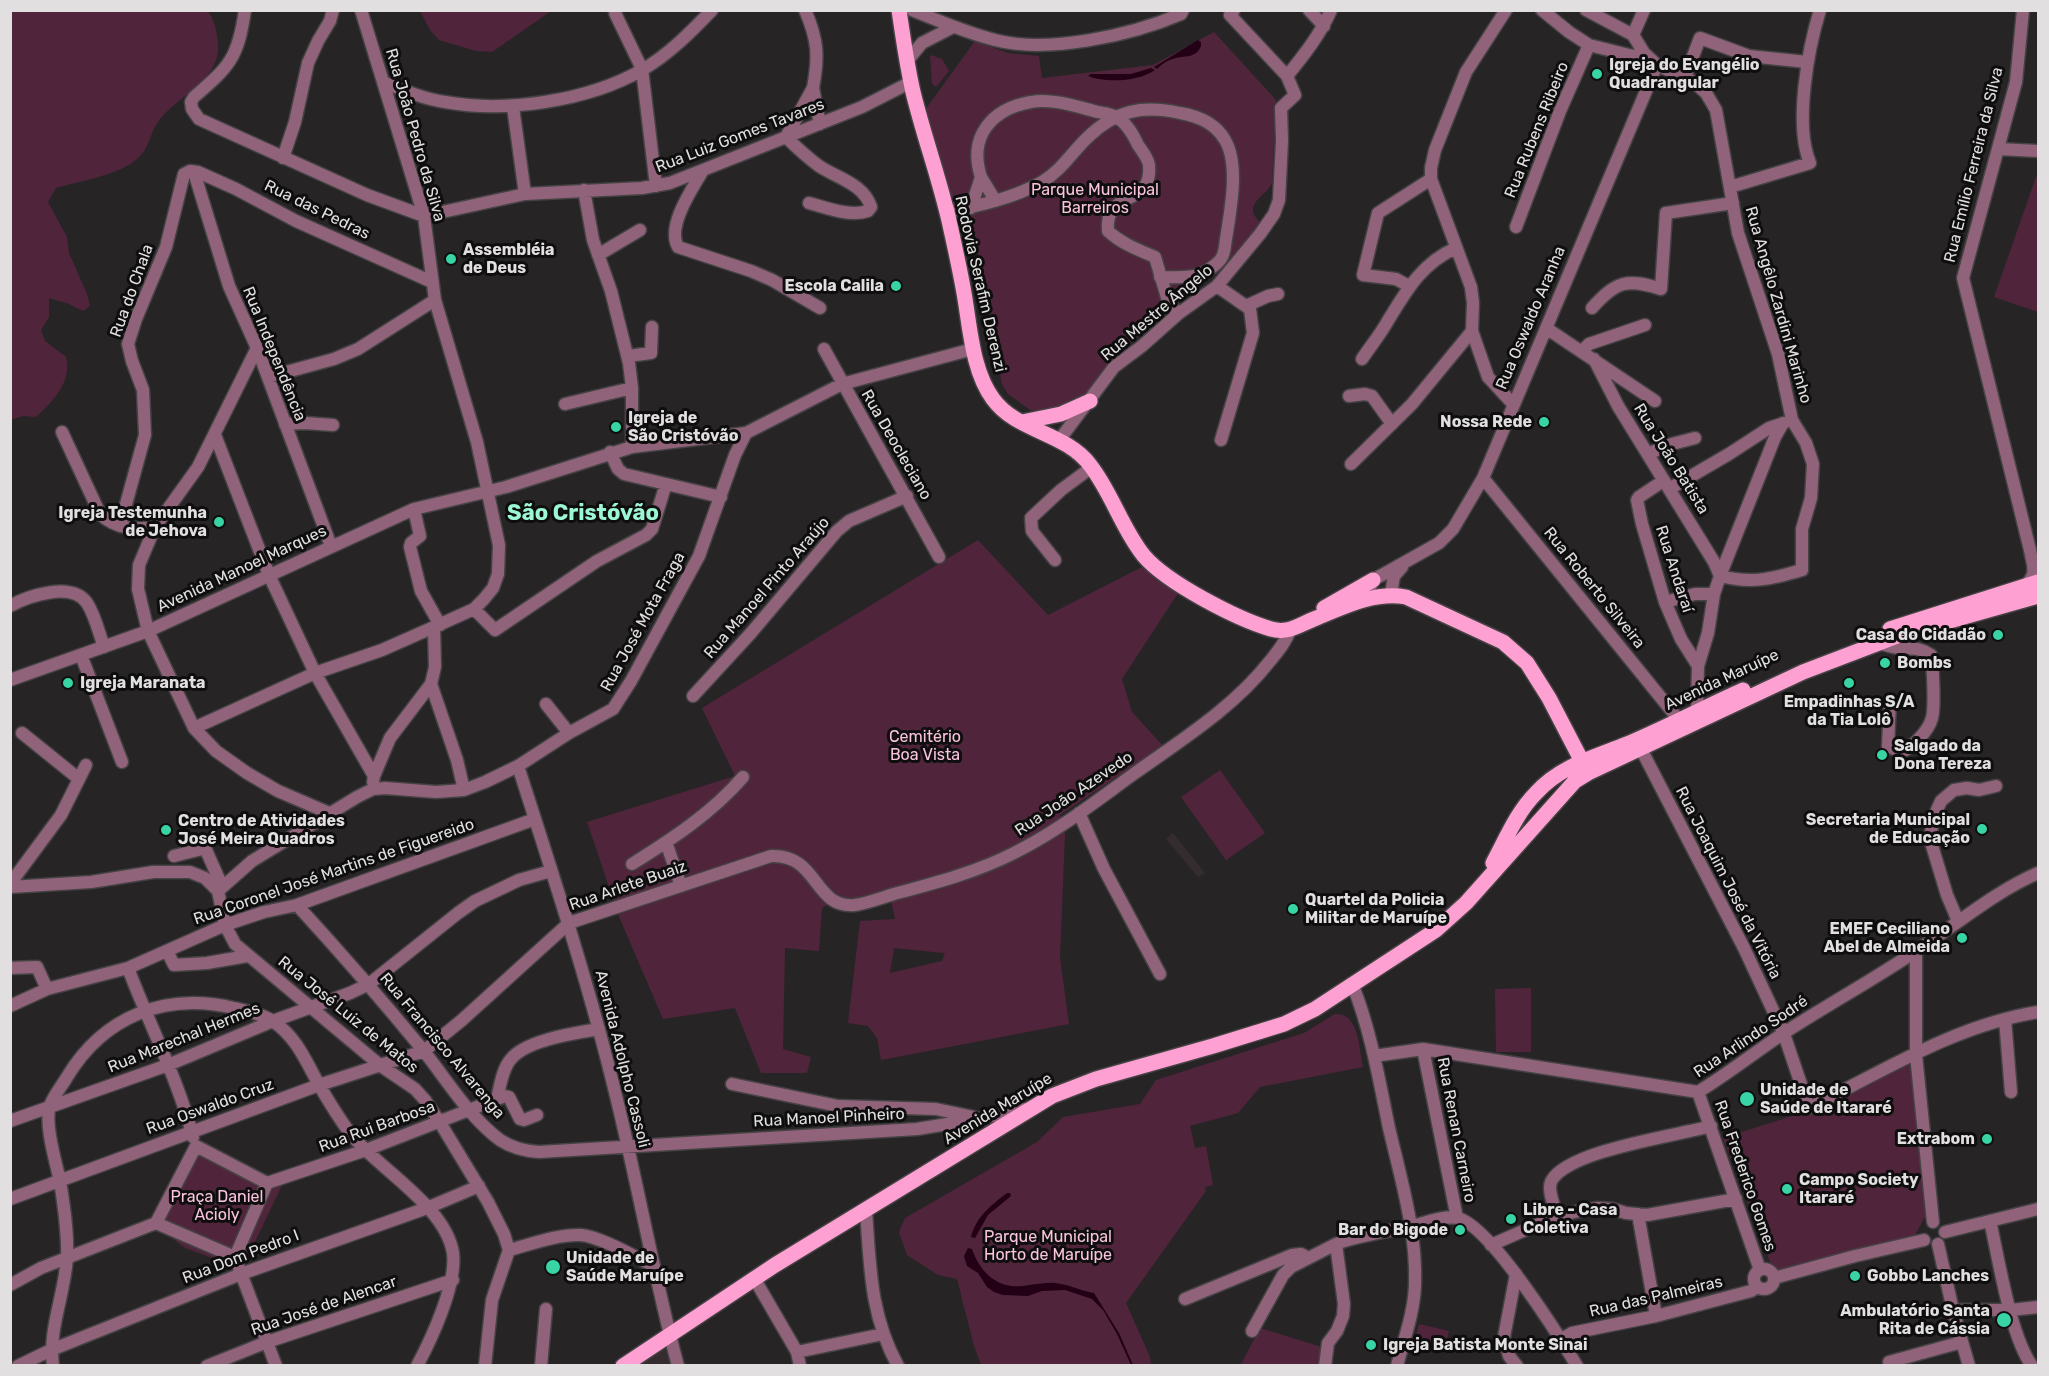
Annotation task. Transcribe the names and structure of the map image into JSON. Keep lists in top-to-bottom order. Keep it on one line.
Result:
{"streets":{"main road":["Rodovia Serafim Derenzi","Avenida Maruípe"],"street":["Rua Rubens Ribeiro","Rua João Pedro da Silva","Rua Luiz Gomes Tavares","Rua Emílio Ferreira da Silva","Rua das Pedras","Rua do Chala","Rua Angêlo Zardini Marinho","Rua Mestre Ângelo","Rua Oswaldo Aranha","Rua Independência","Rua Deocleciano","Rua João Batista","Avenida Manoel Marques","Rua Andaraí","Rua Manoel Pinto Araújo","Rua Roberto Silveira","Rua José Mota Fraga","Rua João Azevedo","Rua Coronel José Martins de Figuereido","Rua Joaquim José da Vitória","Rua Arlete Buaiz","Rua José Luiz de Matos","Rua Arlindo Sodré","Rua Marechal Hermes","Rua Francisco Alvarenga","Avenida Adolpho Cassoli","Rua Oswaldo Cruz","Rua Manoel Pinheiro","Rua Rui Barbosa","Rua Renan Carneiro","Rua Frederico Gomes","Rua Dom Pedro I","Rua das Palmeiras","Rua José de Alencar"]},"crossings":[["Rua João Pedro da Silva","Rua Luiz Gomes Tavares"],["Rua João Pedro da Silva","Rua das Pedras"],["Rua João Pedro da Silva","Avenida Manoel Marques"],["Rua Luiz Gomes Tavares","Rodovia Serafim Derenzi"],["Rua Emílio Ferreira da Silva","Avenida Maruípe"],["Rua das Pedras","Rua do Chala"],["Rua das Pedras","Rua Independência"],["Rodovia Serafim Derenzi","Rua Mestre Ângelo"],["Rodovia Serafim Derenzi","Avenida Manoel Marques"],["Rodovia Serafim Derenzi","Rua João Azevedo"],["Rua do Chala","Rua Independência"],["Rua Angêlo Zardini Marinho","Rua Oswaldo Aranha"],["Rua Angêlo Zardini Marinho","Rua João Batista"],["Rua Angêlo Zardini Marinho","Rua Andaraí"],["Rua Angêlo Zardini Marinho","Avenida Maruípe"],["Rua Oswaldo Aranha","Rua Roberto Silveira"],["Rua Independência","Avenida Manoel Marques"],["Rua Deocleciano","Avenida Manoel Marques"],["Rua Deocleciano","Rua Manoel Pinto Araújo"],["Rua João Batista","Rua Andaraí"],["Avenida Manoel Marques","Rua José Mota Fraga"],["Rua Roberto Silveira","Avenida Maruípe"],["Rua José Mota Fraga","Rua José Luiz de Matos"],["Rua José Mota Fraga","Avenida Adolpho Cassoli"],["Avenida Maruípe","Rua Joaquim José da Vitória"],["Avenida Maruípe","Avenida Adolpho Cassoli"],["Avenida Maruípe","Rua Manoel Pinheiro"],["Rua João Azevedo","Rua Arlete Buaiz"],["Rua Coronel José Martins de Figuereido","Rua José Luiz de Matos"],["Rua Coronel José Martins de Figuereido","Rua Francisco Alvarenga"],["Rua Coronel José Martins de Figuereido","Avenida Adolpho Cassoli"],["Rua Joaquim José da Vitória","Rua Arlindo Sodré"],["Rua Arlete Buaiz","Rua Francisco Alvarenga"],["Rua Arlete Buaiz","Avenida Adolpho Cassoli"],["Rua Arlete Buaiz","Rua Oswaldo Cruz"],["Rua José Luiz de Matos","Rua Marechal Hermes"],["Rua José Luiz de Matos","Rua Oswaldo Cruz"],["Rua José Luiz de Matos","Rua Rui Barbosa"],["Rua José Luiz de Matos","Rua Dom Pedro I"],["Rua Arlindo Sodré","Rua Renan Carneiro"],["Rua Arlindo Sodré","Rua Frederico Gomes"],["Rua Marechal Hermes","Rua Francisco Alvarenga"],["Rua Marechal Hermes","Avenida Adolpho Cassoli"],["Rua Francisco Alvarenga","Avenida Adolpho Cassoli"],["Rua Francisco Alvarenga","Rua Oswaldo Cruz"],["Rua Francisco Alvarenga","Rua Manoel Pinheiro"],["Rua Francisco Alvarenga","Rua Rui Barbosa"],["Avenida Adolpho Cassoli","Rua Manoel Pinheiro"],["Rua Frederico Gomes","Rua das Palmeiras"]],"districts":["São Cristóvão"],"parks":["Parque Municipal Barreiros","Cemitério Boa Vista","Praça Daniel Acioly","Parque Municipal Horto de Maruípe"],"places":["Igreja do Evangélio Quadrangular","Assembléia de Deus","Escola Calila","Nossa Rede","Igreja de São Cristóvão","Igreja Testemunha de Jehova","Casa do Cidadão","Bombs","Igreja Maranata","Empadinhas S/A da Tia Lolô","Salgado da Dona Tereza","Secretaria Municipal de Educação","Centro de Atividades José Meira Quadros","Quartel da Policia Militar de Maruípe","EMEF Ceciliano Abel de Almeida","Unidade de Saúde de Itararé","Extrabom","Campo Society Itararé","Libre - Casa Coletiva","Bar do Bigode","Unidade de Saúde Maruípe","Gobbo Lanches","Ambulatório Santa Rita de Cássia","Igreja Batista Monte Sinai"]}
